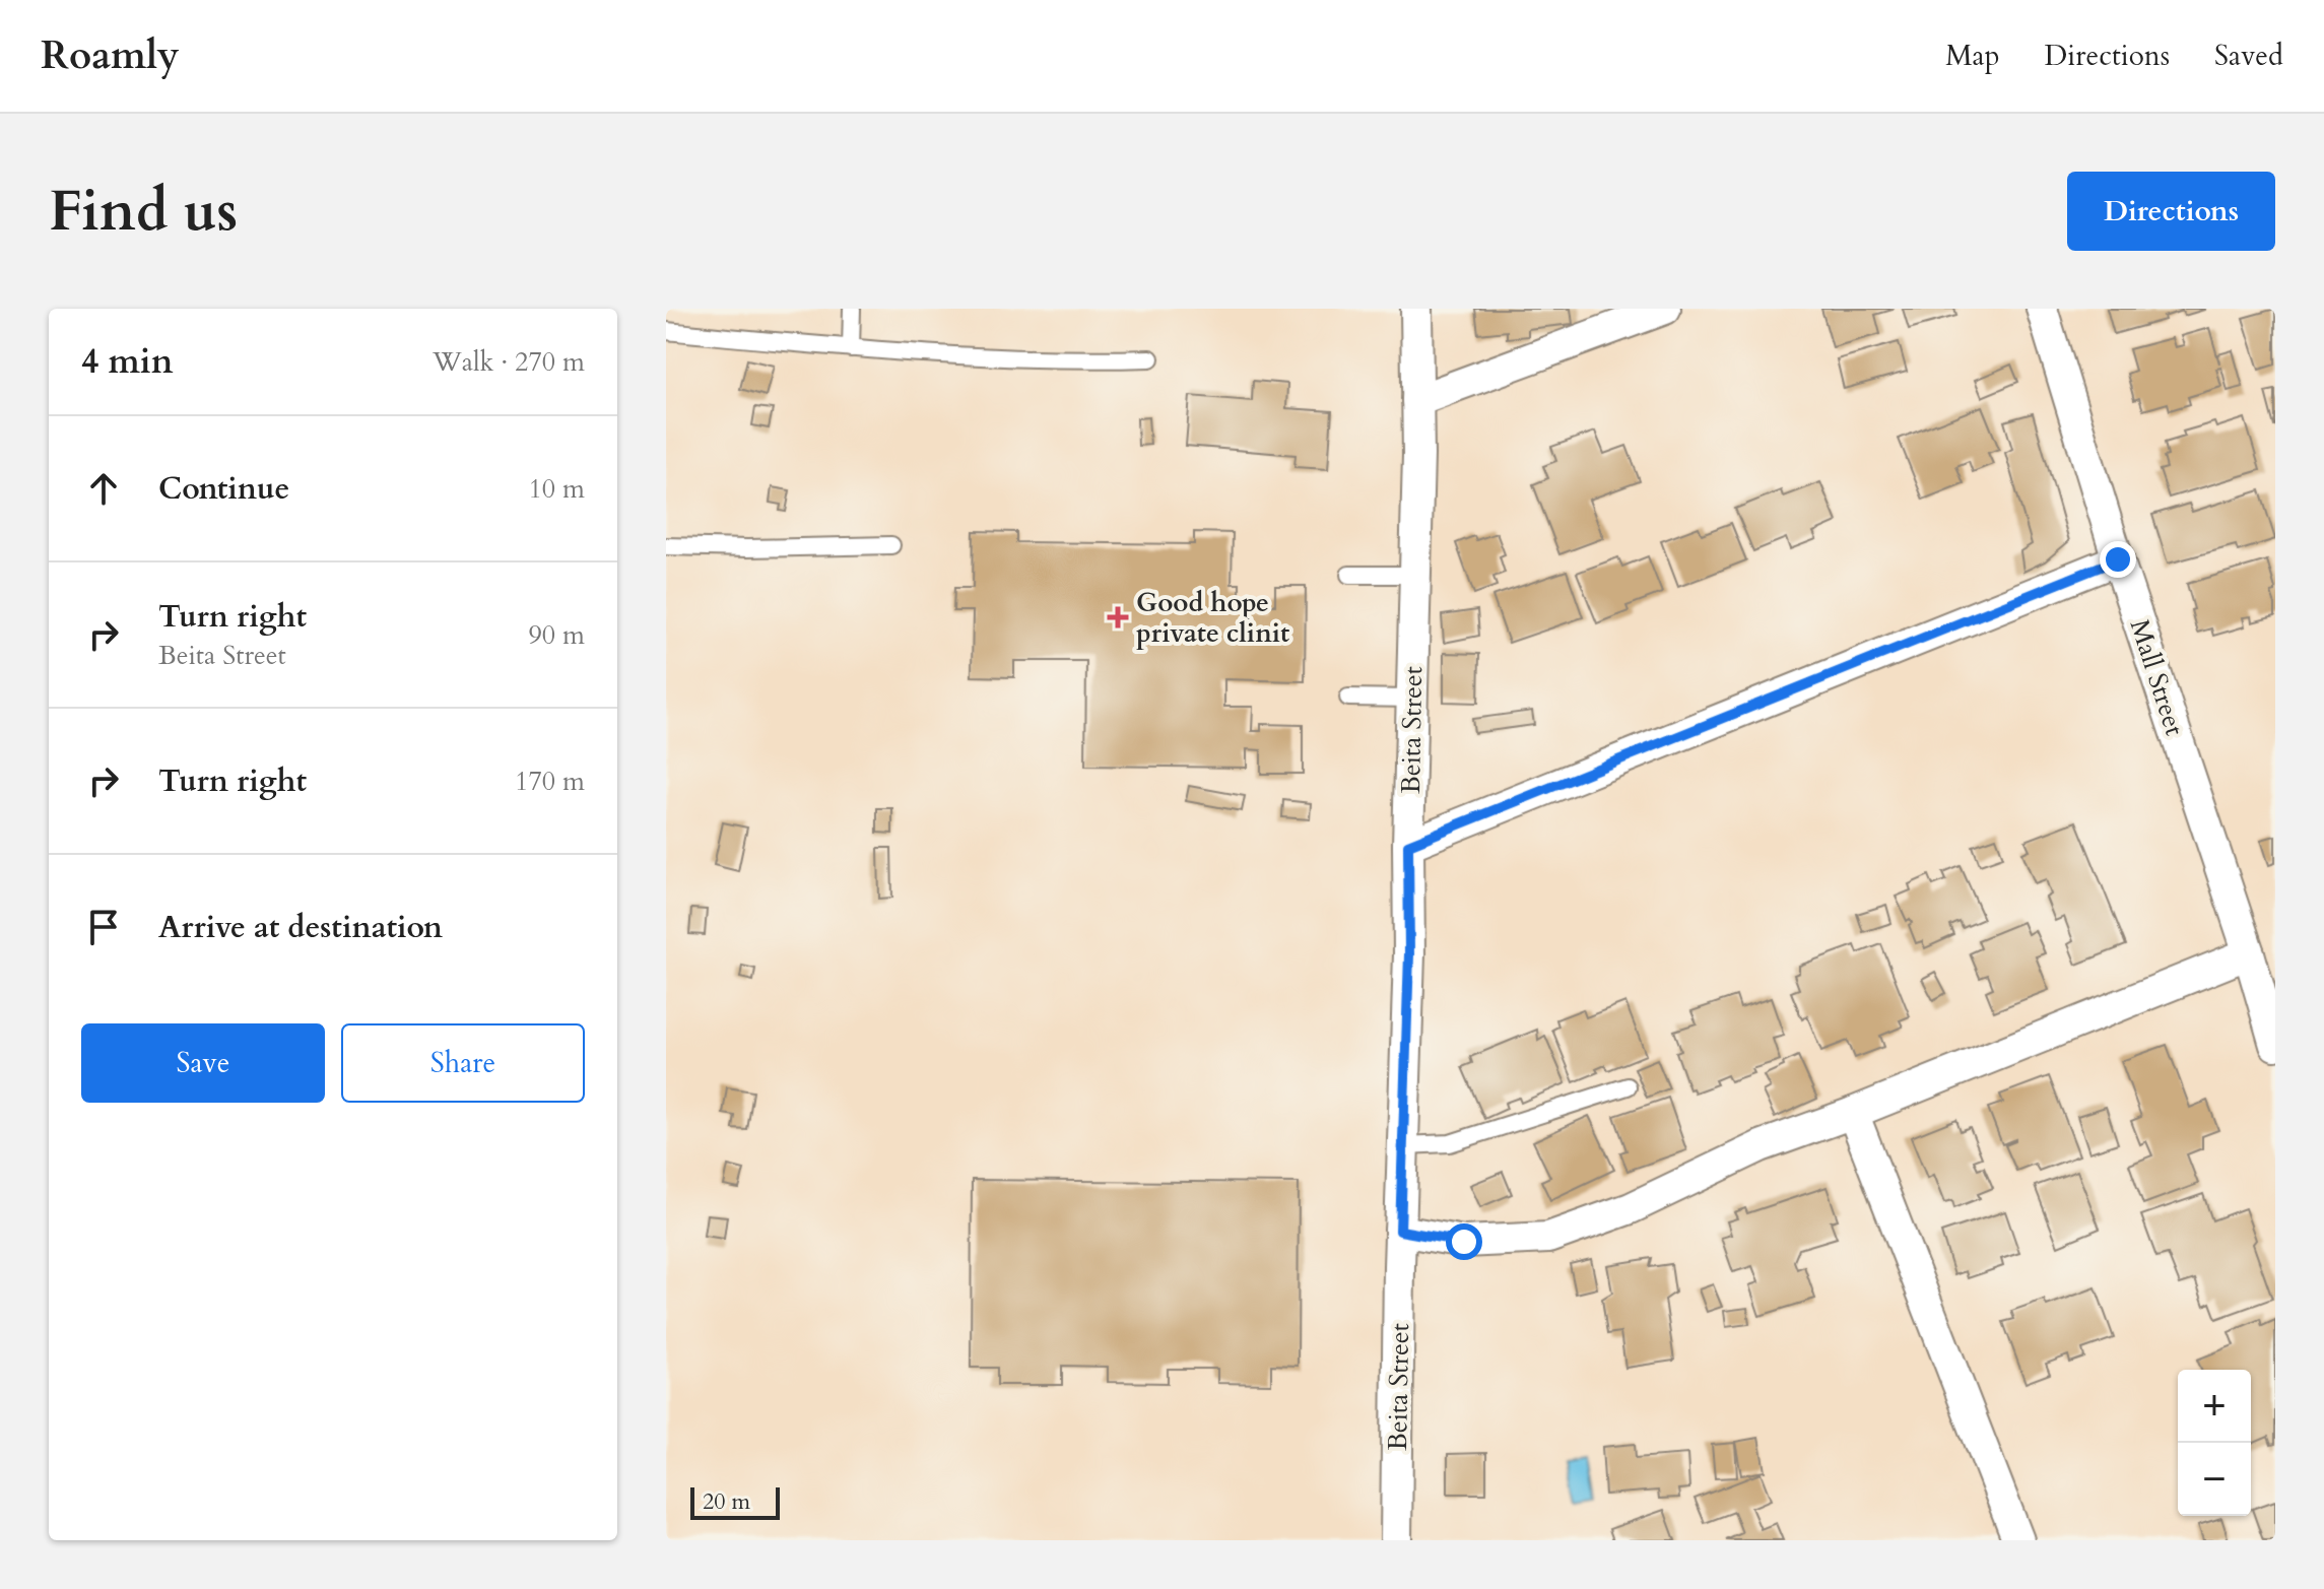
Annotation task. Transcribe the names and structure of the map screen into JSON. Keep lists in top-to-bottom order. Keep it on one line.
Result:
{"streets":{"street":["Mall Street","Beita Street"]},"places":{"health":["Good hope private clinit"]},"scale_bar":"20 m","page":{"header":"Roamly","nav":["Map","Directions","Saved"],"buttons":["Directions",["Save","Share"]],"title":"Find us","heading":["4 min","Walk · 270 m"],"list":[["Continue","10 m"],["Turn right","Beita Street","90 m"],["Turn right","170 m"],"Arrive at destination"],"map_buttons":["+","−"],"scale":"20 m"}}
